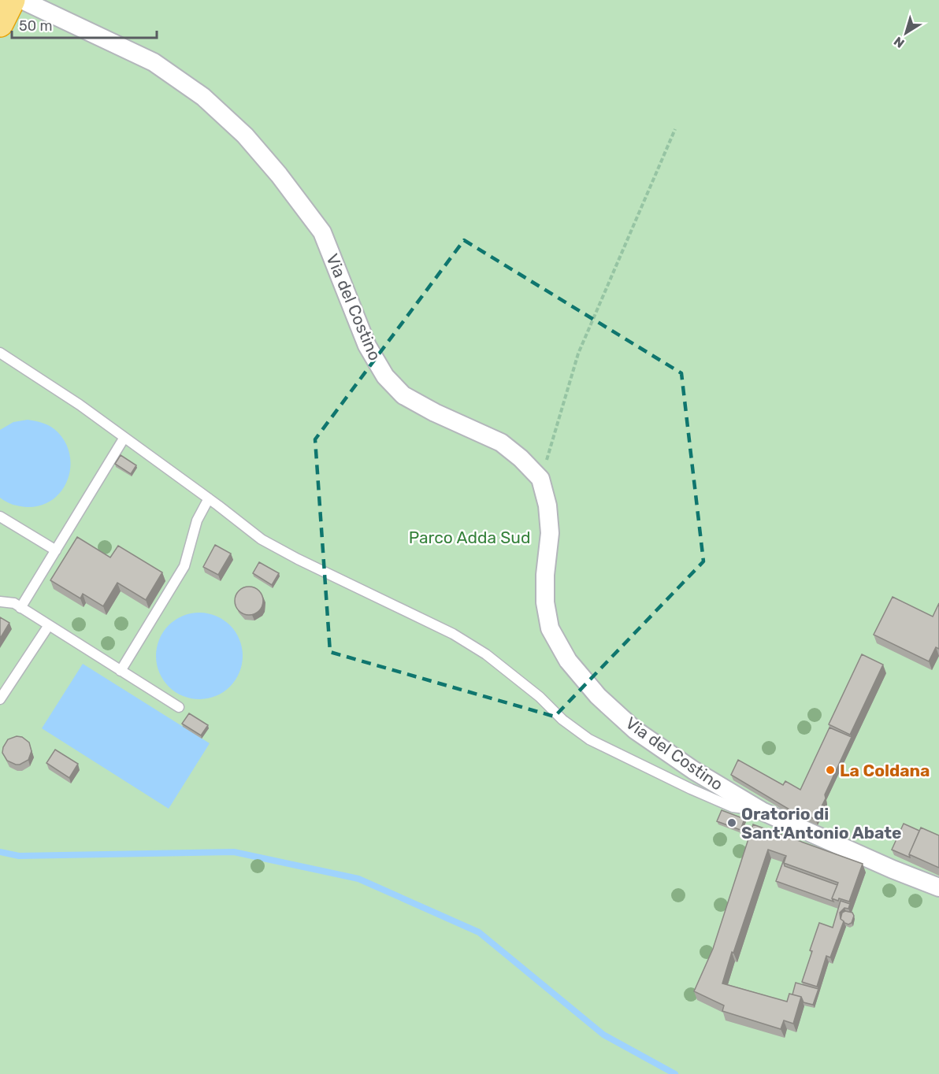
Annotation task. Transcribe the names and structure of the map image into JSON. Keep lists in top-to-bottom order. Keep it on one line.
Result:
{"streets":{"street":["Via del Costino"]},"parks":["Parco Adda Sud"],"places":["La Coldana","Oratorio di Sant'Antonio Abate"],"scale_bar":"50 m","north":"bottom left"}
